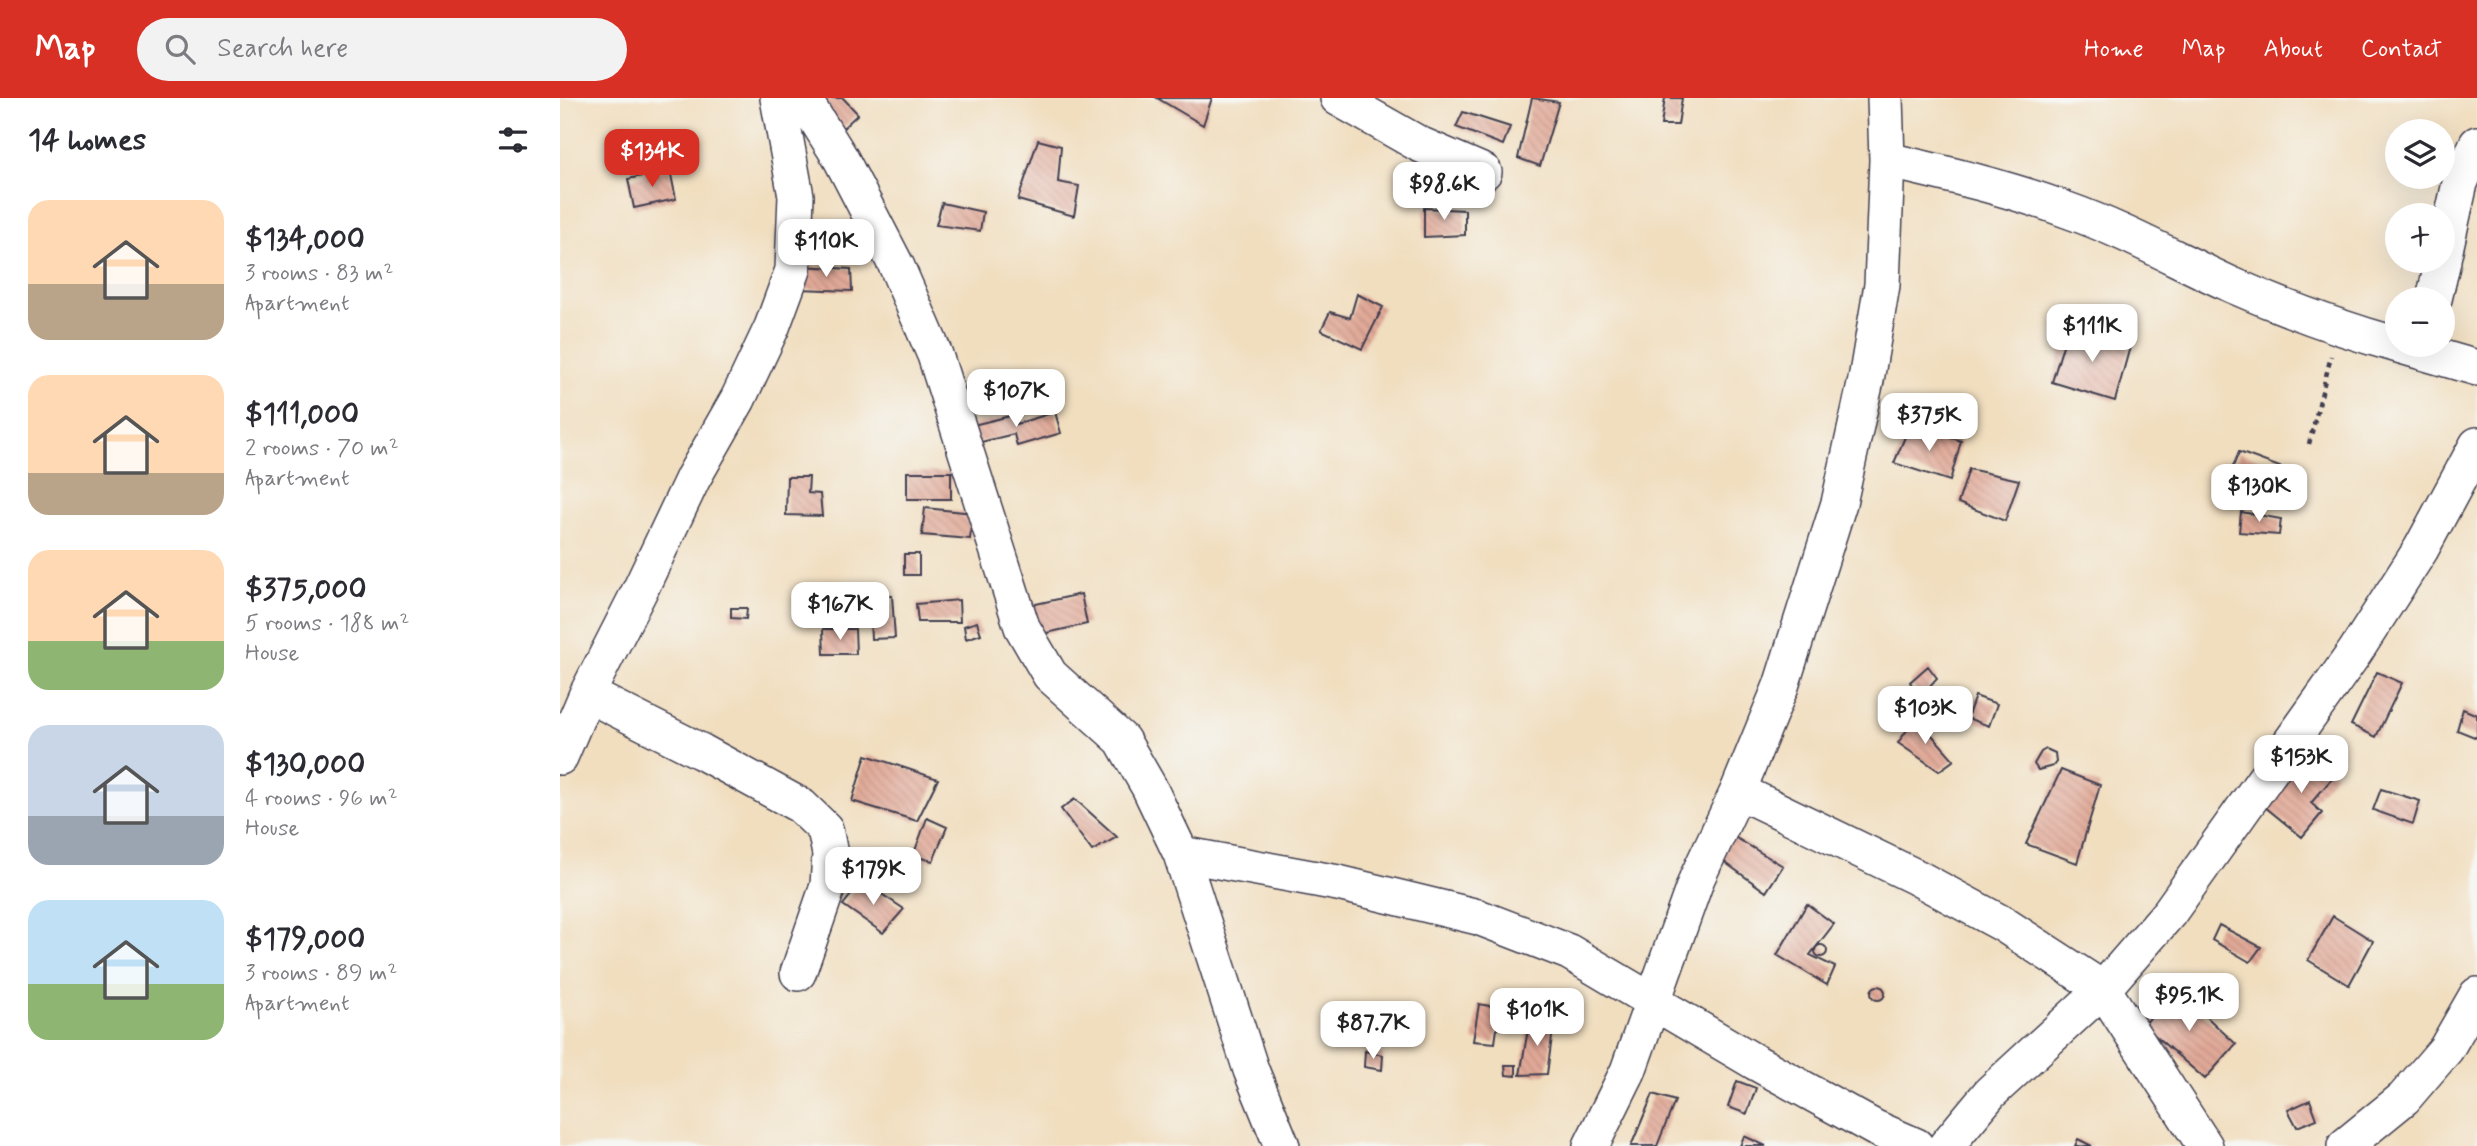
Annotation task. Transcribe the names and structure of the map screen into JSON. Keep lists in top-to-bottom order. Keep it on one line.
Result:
{"page":{"header":"Map","search":"Search here","nav":["Home","Map","About","Contact"],"heading":"14 homes","map_buttons":["+","−"],"price":["$134K","$98.6K","$110K","$111K","$107K","$375K","$130K","$167K","$103K","$153K","$179K","$95.1K","$101K","$87.7K"],"list":[{"name":"$134,000","note":"3 rooms · 83 m² · Apartment"},{"name":"$111,000","note":"2 rooms · 70 m² · Apartment"},{"name":"$375,000","note":"5 rooms · 188 m² · House"},{"name":"$130,000","note":"4 rooms · 96 m² · House"},{"name":"$179,000","note":"3 rooms · 89 m² · Apartment"}]}}
